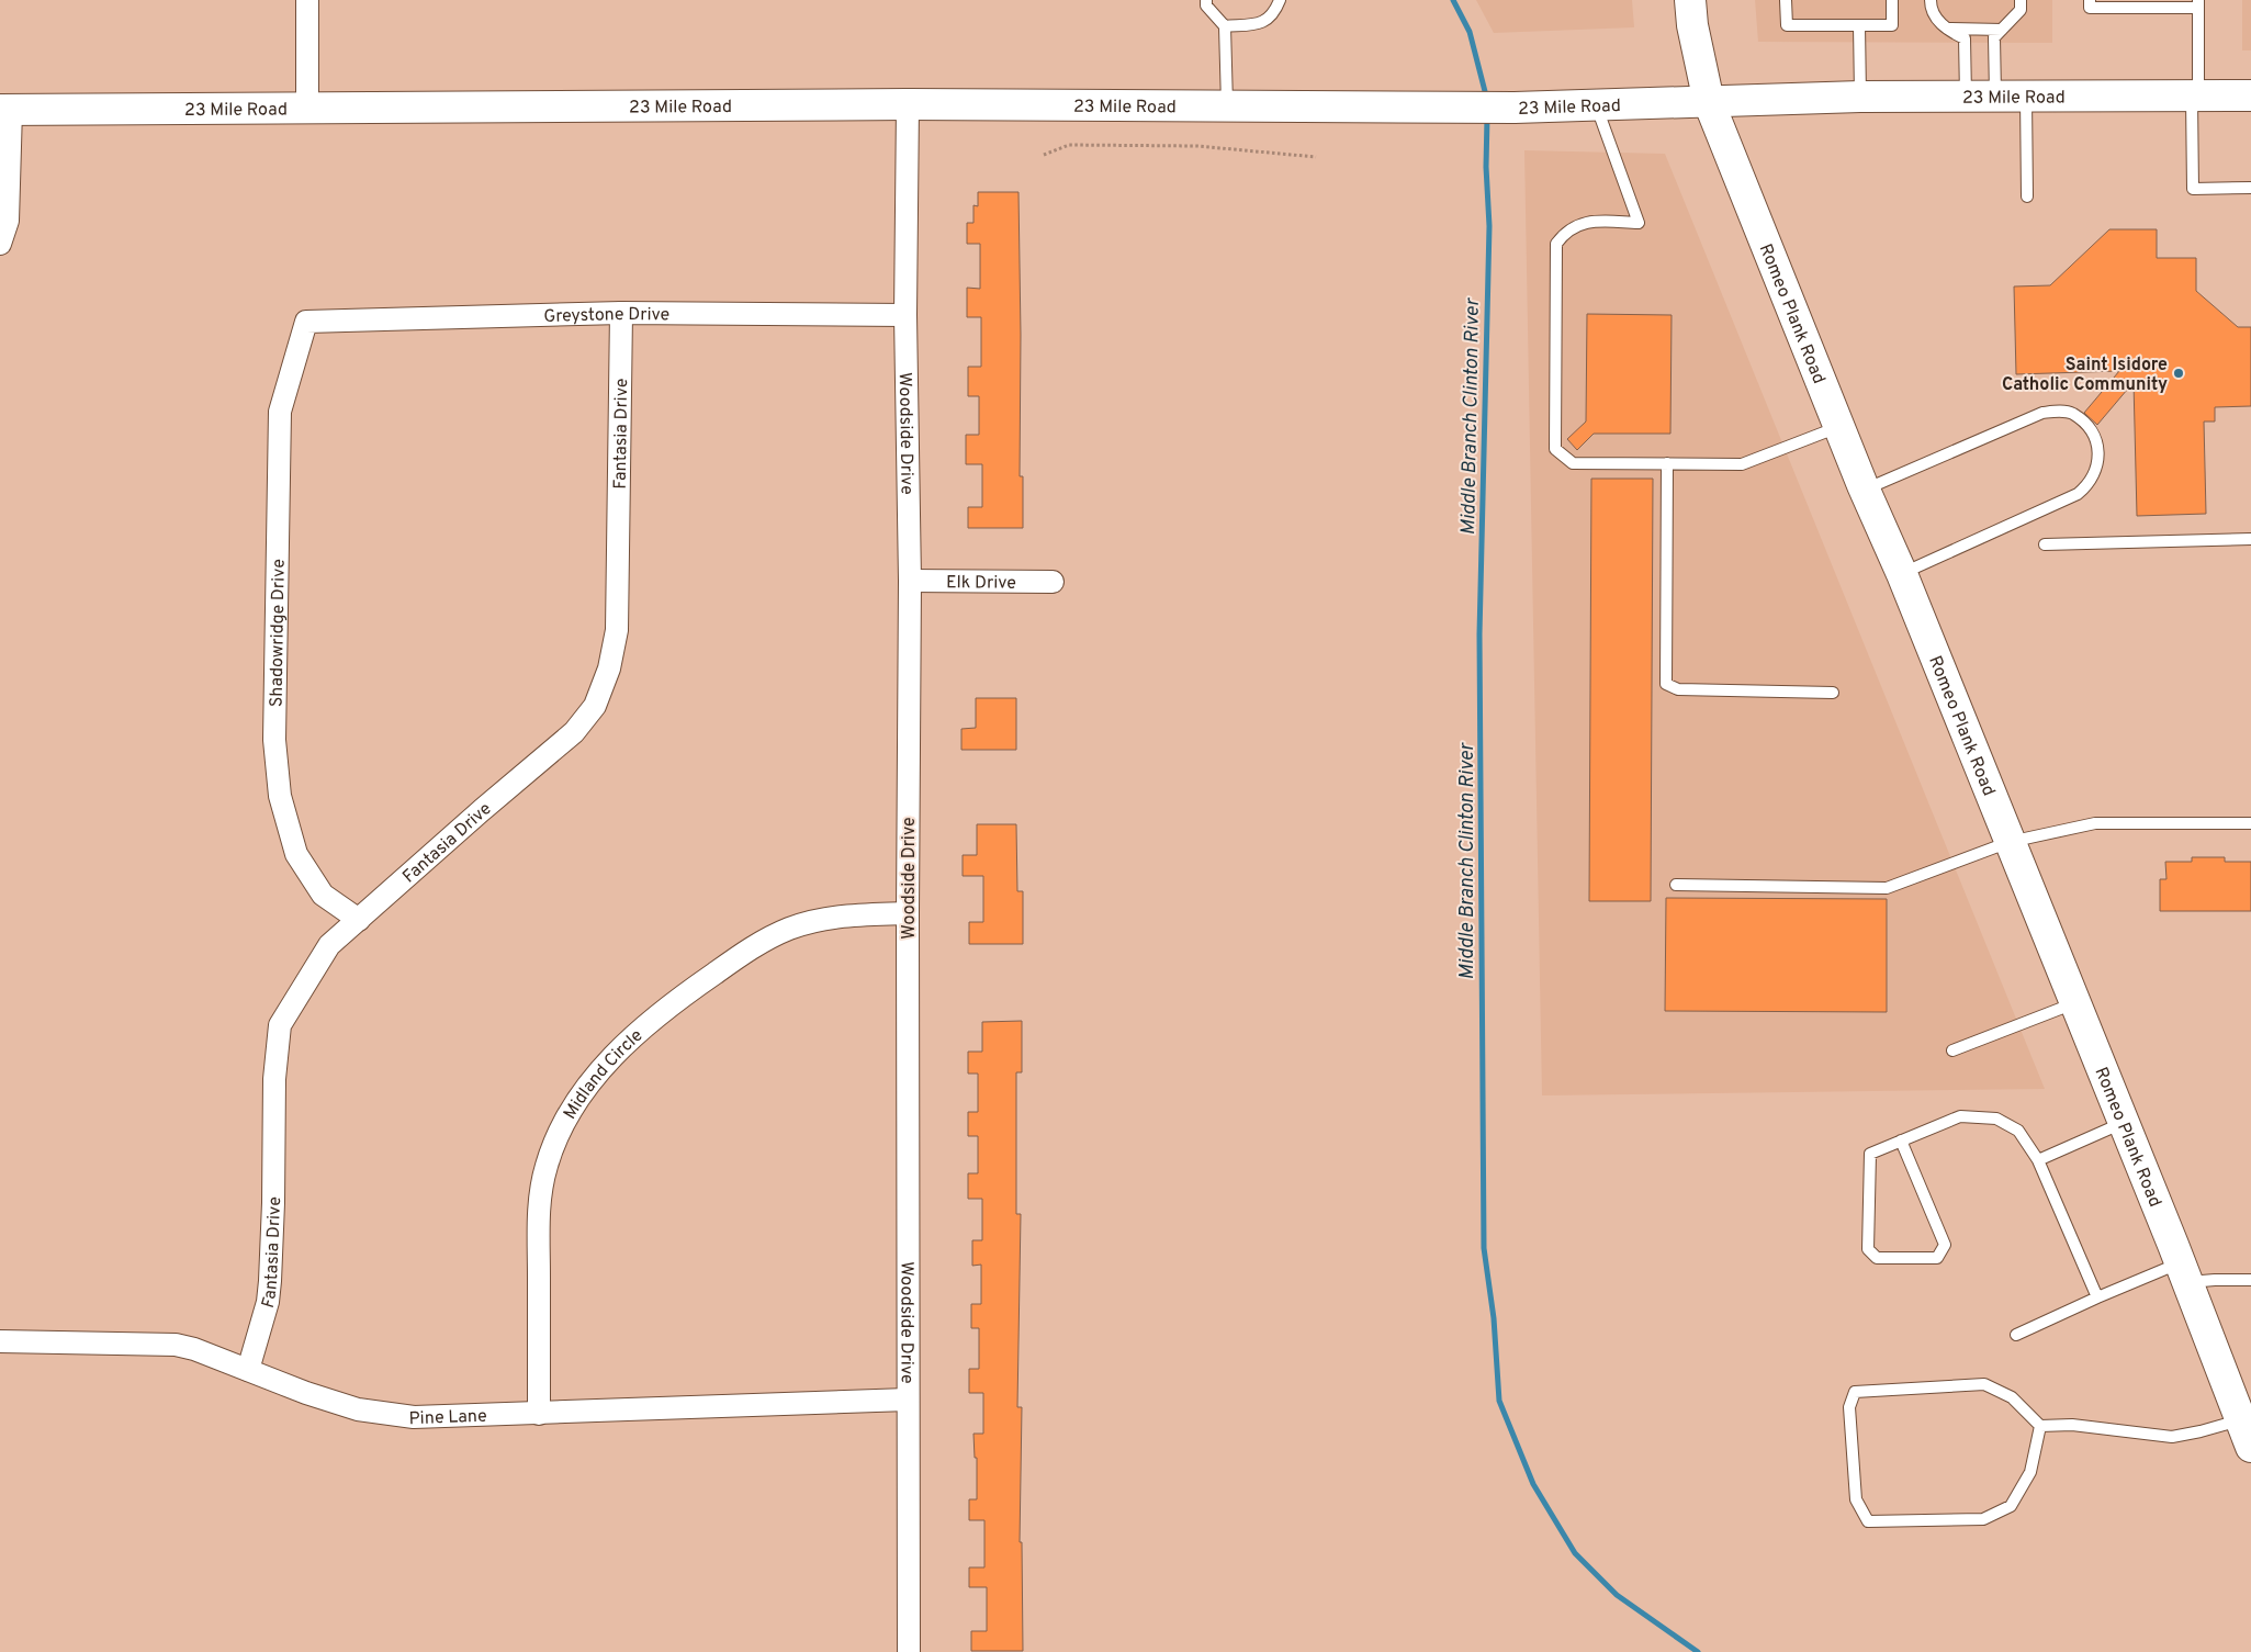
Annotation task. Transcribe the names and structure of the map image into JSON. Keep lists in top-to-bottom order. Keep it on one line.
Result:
{"streets":{"main road":["23 Mile Road","Romeo Plank Road"],"street":["Greystone Drive","Fantasia Drive","Woodside Drive","Elk Drive","Shadowridge Drive","Midland Circle","Pine Lane"]},"crossings":[["23 Mile Road","Romeo Plank Road"],["23 Mile Road","Woodside Drive"],["Greystone Drive","Fantasia Drive"],["Greystone Drive","Woodside Drive"],["Greystone Drive","Shadowridge Drive"],["Fantasia Drive","Shadowridge Drive"],["Fantasia Drive","Pine Lane"],["Woodside Drive","Elk Drive"],["Woodside Drive","Midland Circle"],["Woodside Drive","Pine Lane"],["Midland Circle","Pine Lane"]],"water":["Middle Branch Clinton River"],"places":["Saint Isidore Catholic Community"]}
